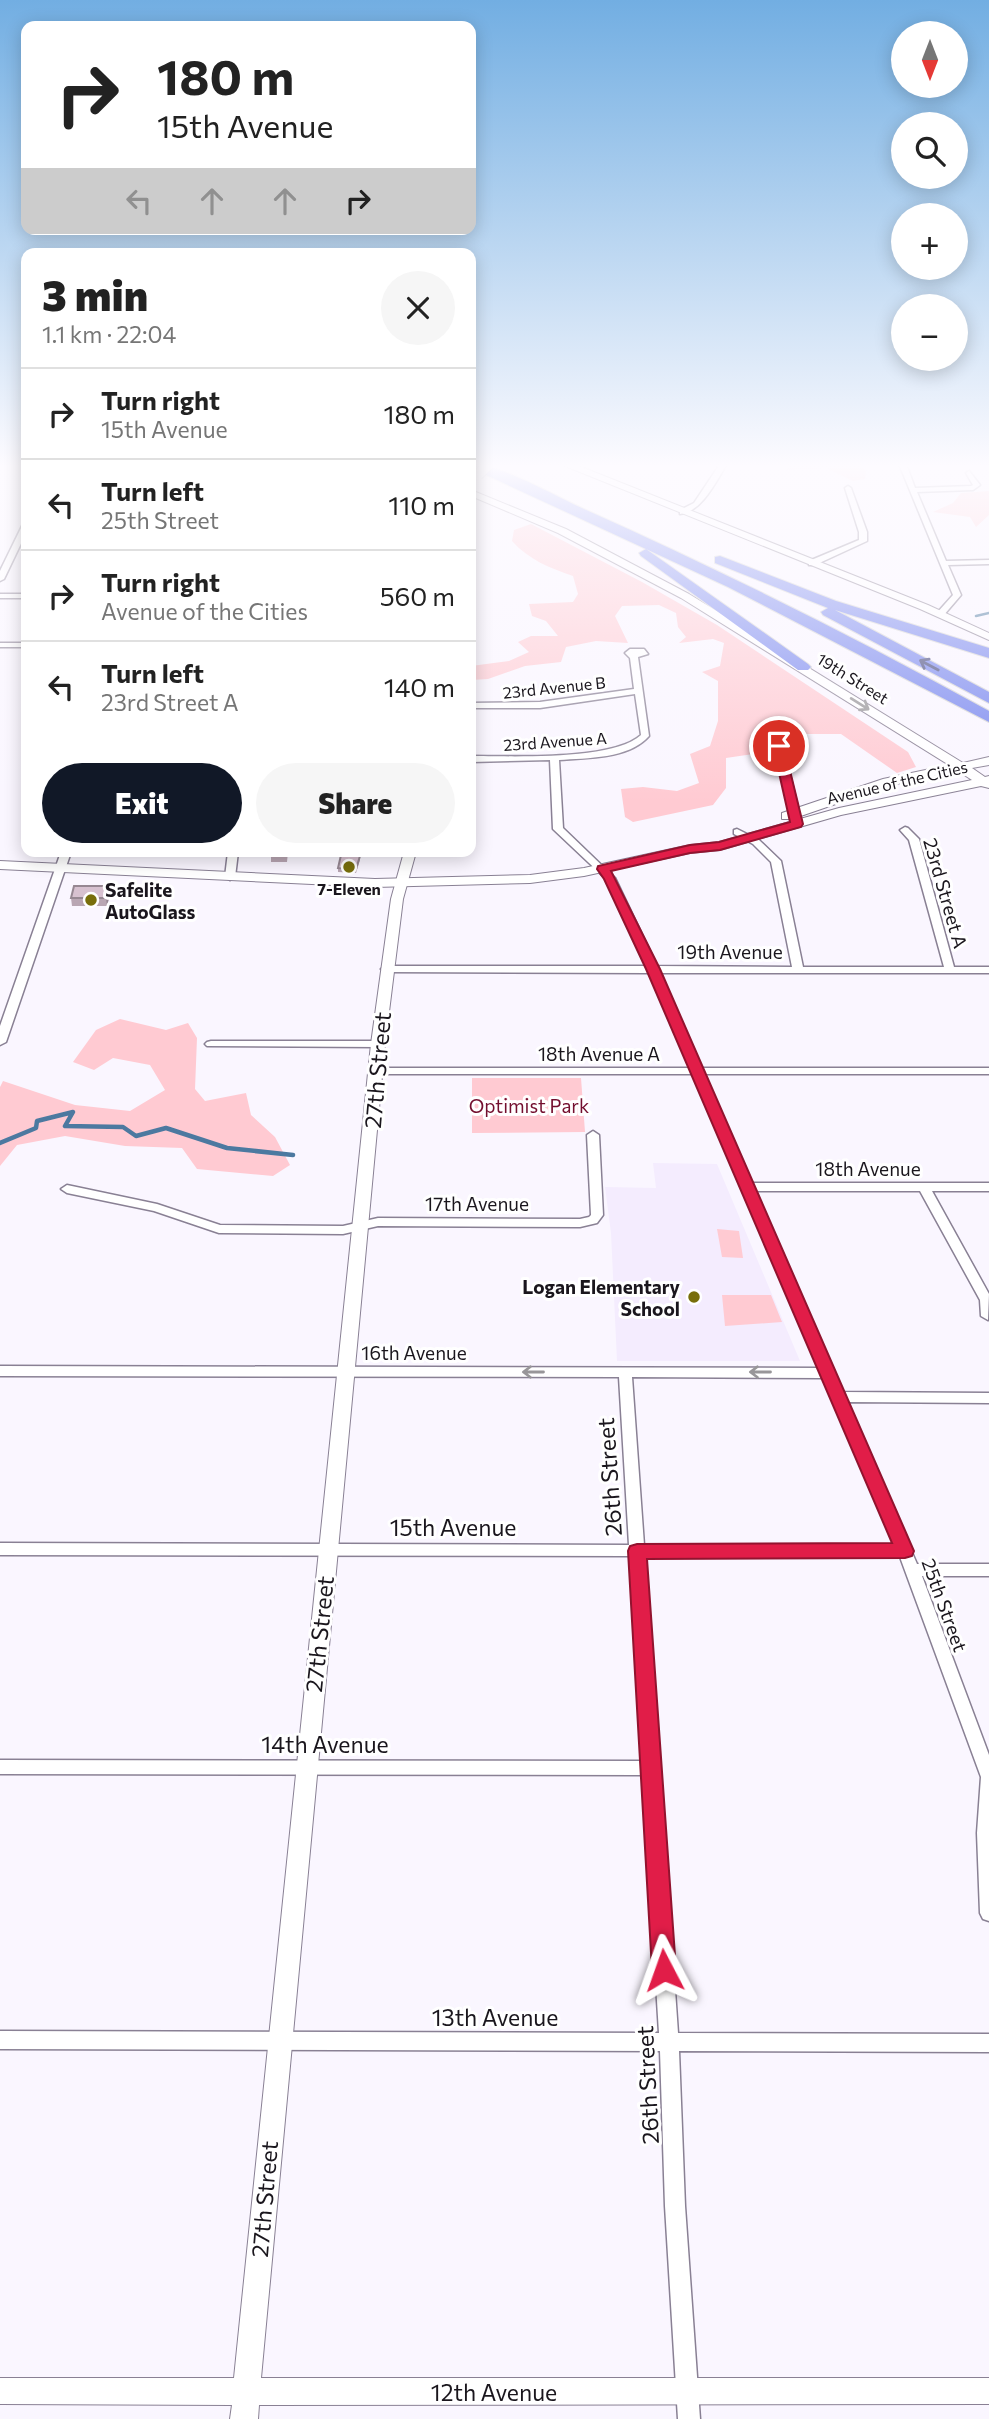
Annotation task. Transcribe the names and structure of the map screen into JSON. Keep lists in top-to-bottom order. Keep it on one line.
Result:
{"streets":{"main road":["19th Street","Avenue of the Cities"],"street":["23rd Avenue B","23rd Avenue A","23rd Street A","19th Avenue","18th Avenue A","27th Street","18th Avenue","17th Avenue","16th Avenue","26th Street","15th Avenue","25th Street","14th Avenue","13th Avenue","12th Avenue"]},"crossings":[["19th Street","Avenue of the Cities"],["23rd Avenue A","25th Street"],["Avenue of the Cities","27th Street"],["Avenue of the Cities","25th Street"],["23rd Street A","19th Avenue"],["19th Avenue","27th Street"],["19th Avenue","25th Street"],["18th Avenue A","27th Street"],["18th Avenue A","25th Street"],["27th Street","17th Avenue"],["27th Street","16th Avenue"],["27th Street","15th Avenue"],["27th Street","14th Avenue"],["27th Street","13th Avenue"],["27th Street","12th Avenue"],["18th Avenue","25th Street"],["16th Avenue","26th Street"],["16th Avenue","25th Street"],["26th Street","15th Avenue"],["26th Street","14th Avenue"],["26th Street","13th Avenue"],["26th Street","12th Avenue"],["15th Avenue","25th Street"]],"one_way":["16th Avenue"],"parks":["Optimist Park"],"places":["7-Eleven","Safelite AutoGlass","Logan Elementary School"],"north":"bottom","page":{"map_buttons":["+","−"],"turn":["180 m","15th Avenue"],"heading":["3 min","1.1 km · 22:04"],"list":[{"name":"Turn right","note":"15th Avenue","value":"180 m"},{"name":"Turn left","note":"25th Street","value":"110 m"},{"name":"Turn right","note":"Avenue of the Cities","value":"560 m"},{"name":"Turn left","note":"23rd Street A","value":"140 m"}],"buttons":["Exit","Share"]}}
